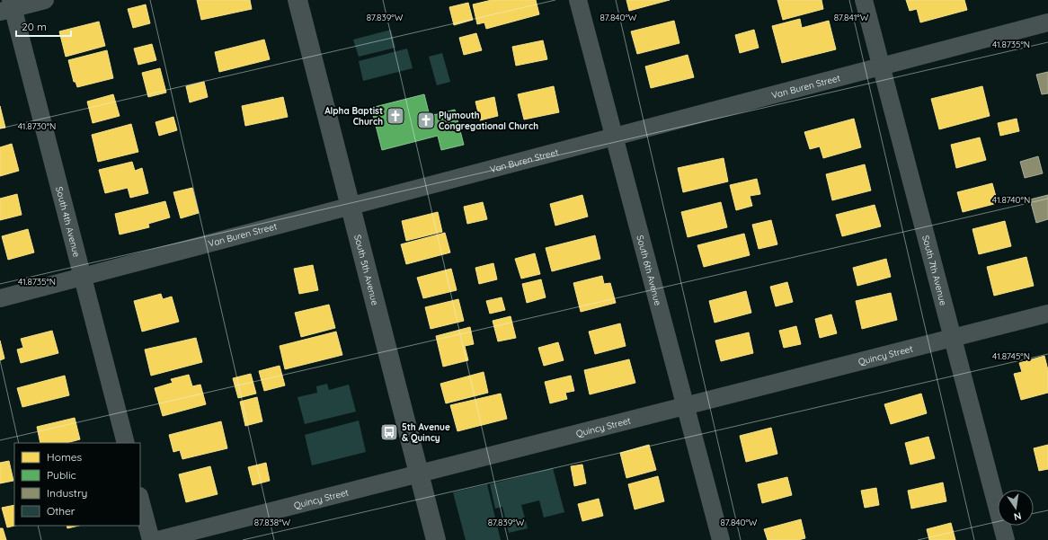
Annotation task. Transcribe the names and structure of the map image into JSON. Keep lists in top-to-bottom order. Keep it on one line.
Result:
{"streets":{"street":["Van Buren Street","South 4th Avenue","South 5th Avenue","South 7th Avenue","South 6th Avenue","Quincy Street"]},"crossings":[["Van Buren Street","South 4th Avenue"],["Van Buren Street","South 5th Avenue"],["Van Buren Street","South 7th Avenue"],["Van Buren Street","South 6th Avenue"],["South 5th Avenue","Quincy Street"],["South 7th Avenue","Quincy Street"],["South 6th Avenue","Quincy Street"]],"places":{"church":["Alpha Baptist Church","Plymouth Congregational Church"],"bus stop":["5th Avenue & Quincy"]},"legend":["Homes","Public","Industry","Other"],"scale_bar":"20 m","north":"bottom","coordinates":["87.839°W","87.840°W","87.841°W","41.8735°N","41.8730°N","41.8740°N","41.8745°N","87.838°W"]}
